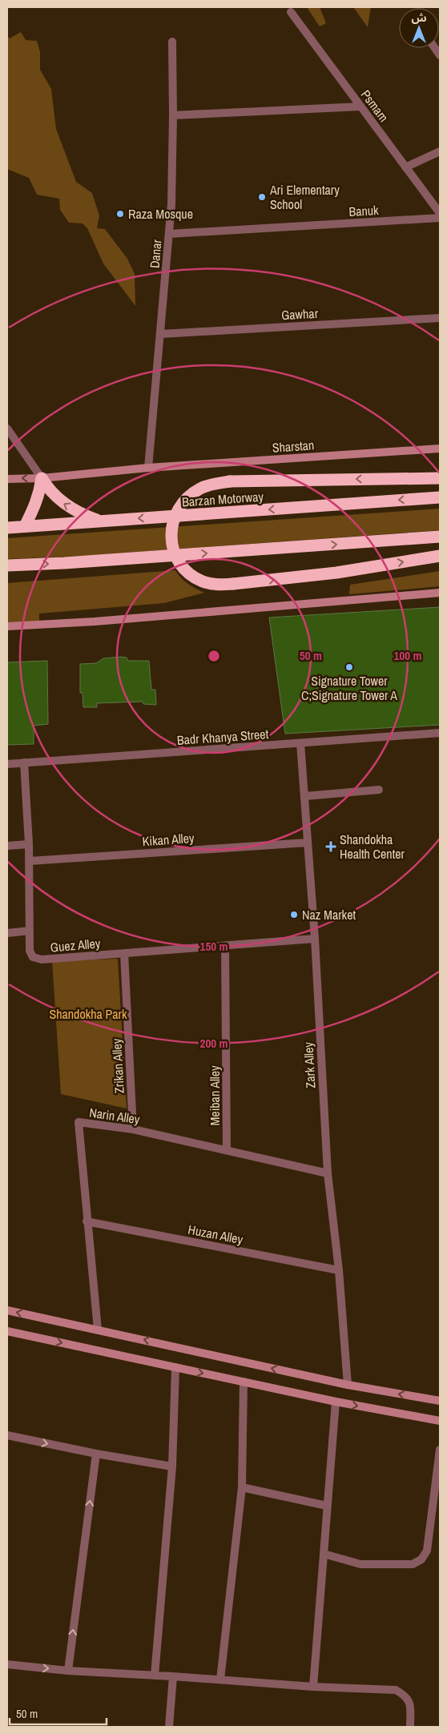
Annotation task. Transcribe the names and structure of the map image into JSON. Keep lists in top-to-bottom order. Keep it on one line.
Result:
{"streets":{"highway":["Barzan Motorway"],"main road":["Sharstan"],"street":["Psmam","Banuk","Danar","Gawhar","Badr Khanya Street","Kikan Alley","Guez Alley","Zark Alley","Zrikan Alley","Meiban Alley","Narin Alley","Huzan Alley"]},"crossings":[["Banuk","Danar"],["Danar","Gawhar"],["Danar","Sharstan"],["Badr Khanya Street","Guez Alley"],["Badr Khanya Street","Zark Alley"],["Kikan Alley","Guez Alley"],["Kikan Alley","Zark Alley"],["Guez Alley","Zark Alley"],["Guez Alley","Zrikan Alley"],["Guez Alley","Meiban Alley"],["Zark Alley","Narin Alley"],["Zark Alley","Huzan Alley"],["Zrikan Alley","Narin Alley"],["Meiban Alley","Narin Alley"],["Narin Alley","Huzan Alley"]],"parks":["Shandokha Park"],"places":{"other":["Ari Elementary School","Raza Mosque","Signature Tower C;Signature Tower A","Naz Market"],"health":["Shandokha Health Center"]},"scale_bar":"50 m","north":"top","rings":["50 m","100 m","150 m","200 m"]}
